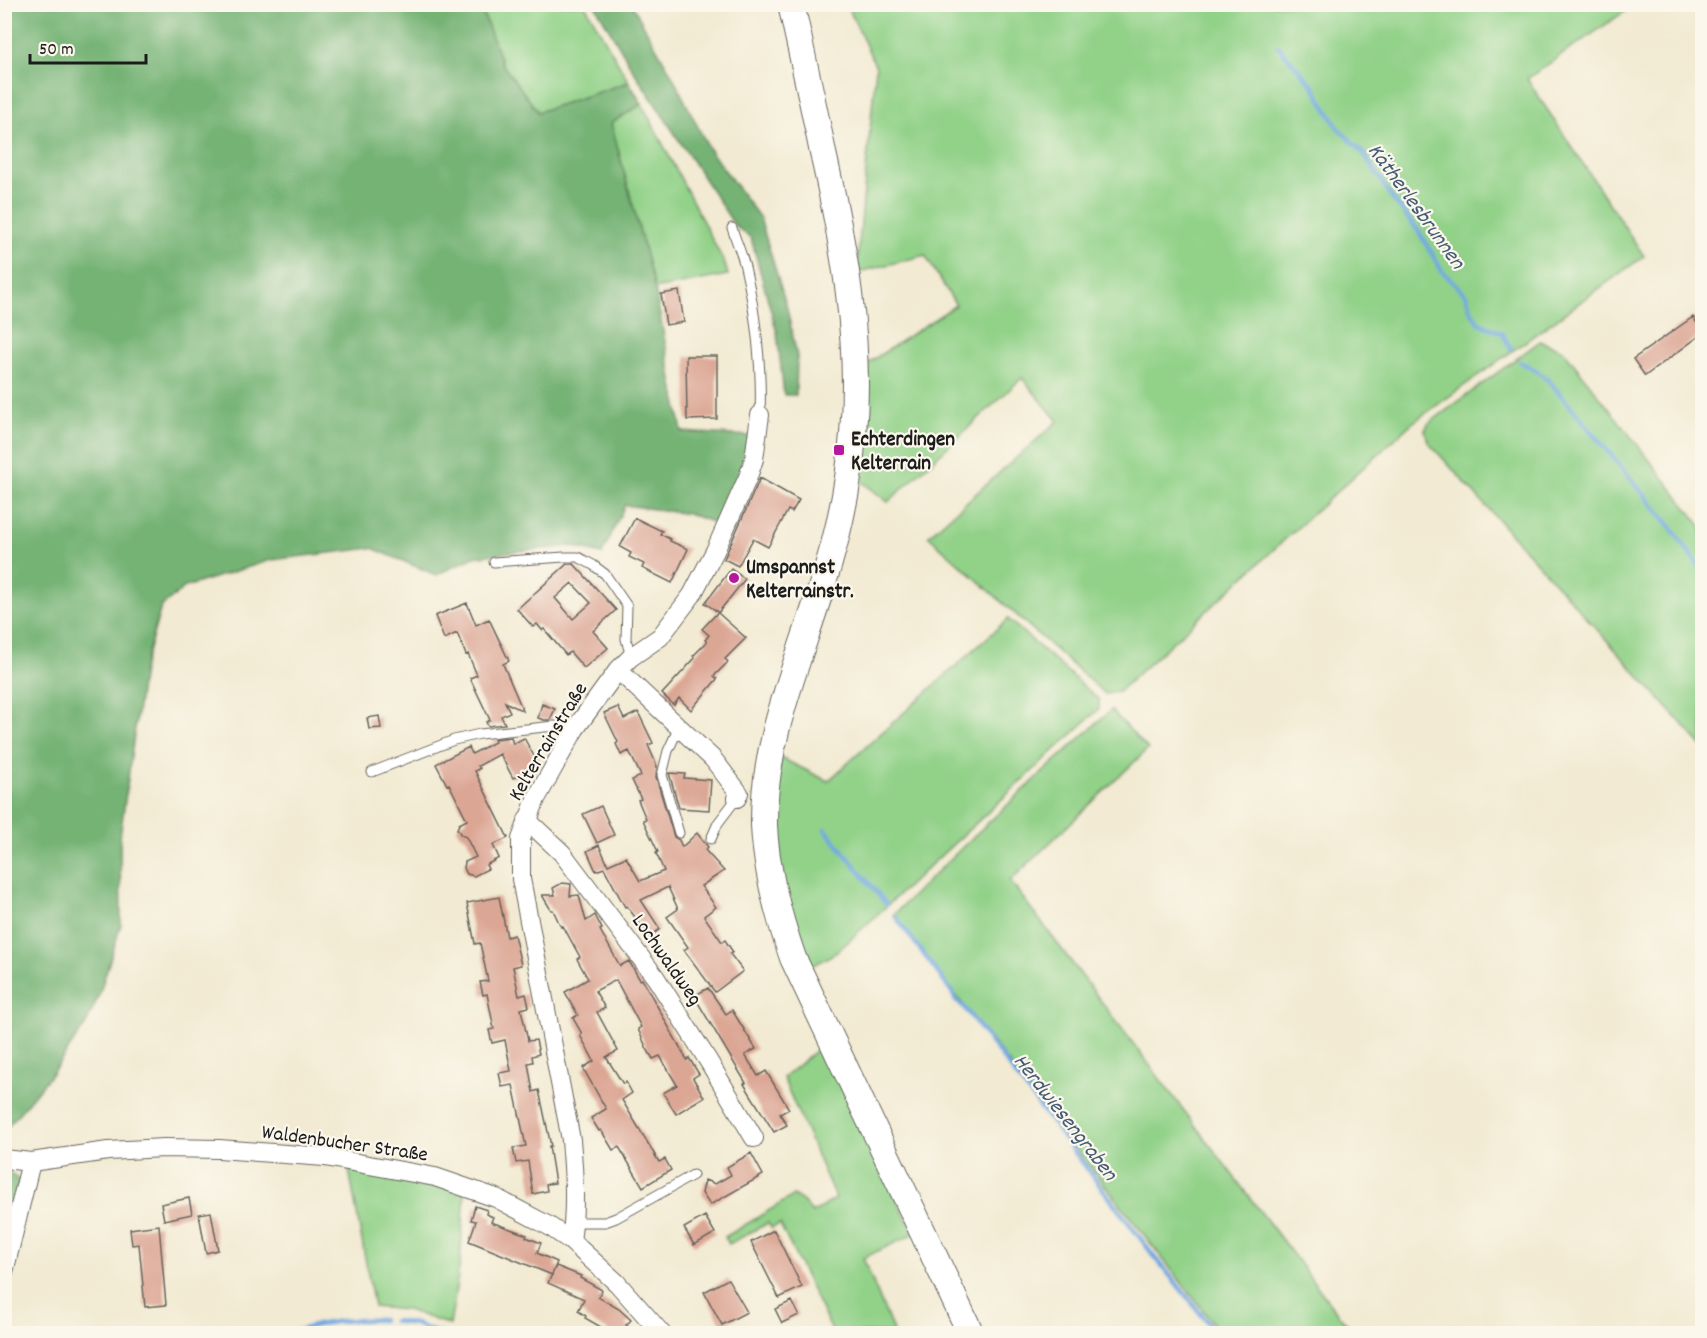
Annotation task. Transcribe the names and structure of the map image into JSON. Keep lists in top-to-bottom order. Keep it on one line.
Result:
{"streets":{"street":["Kelterrainstraße","Lochwaldweg","Waldenbucher Straße"]},"crossings":[["Kelterrainstraße","Lochwaldweg"],["Kelterrainstraße","Waldenbucher Straße"]],"water":["Kätherlesbrunnen","Herdwiesengraben"],"places":{"transit":["Echterdingen Kelterrain"],"other":["Umspannst Kelterrainstr."]},"scale_bar":"50 m"}
